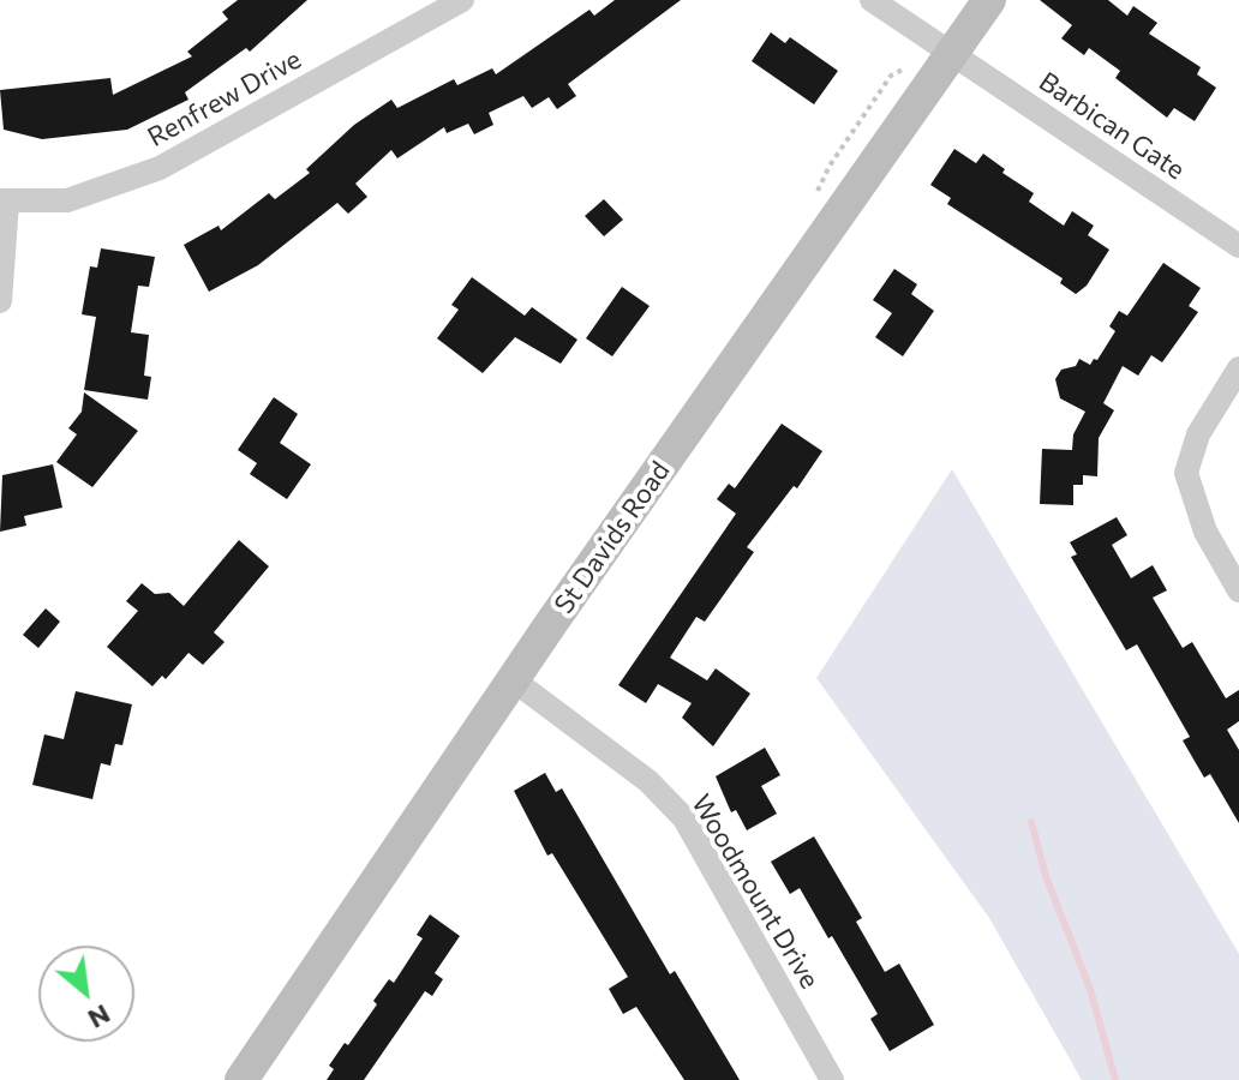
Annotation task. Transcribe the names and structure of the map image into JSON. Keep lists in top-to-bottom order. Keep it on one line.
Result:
{"streets":{"main road":["St Davids Road"],"street":["Renfrew Drive","Barbican Gate","Woodmount Drive"]},"crossings":[["Barbican Gate","St Davids Road"],["St Davids Road","Woodmount Drive"]],"north":"bottom right"}
